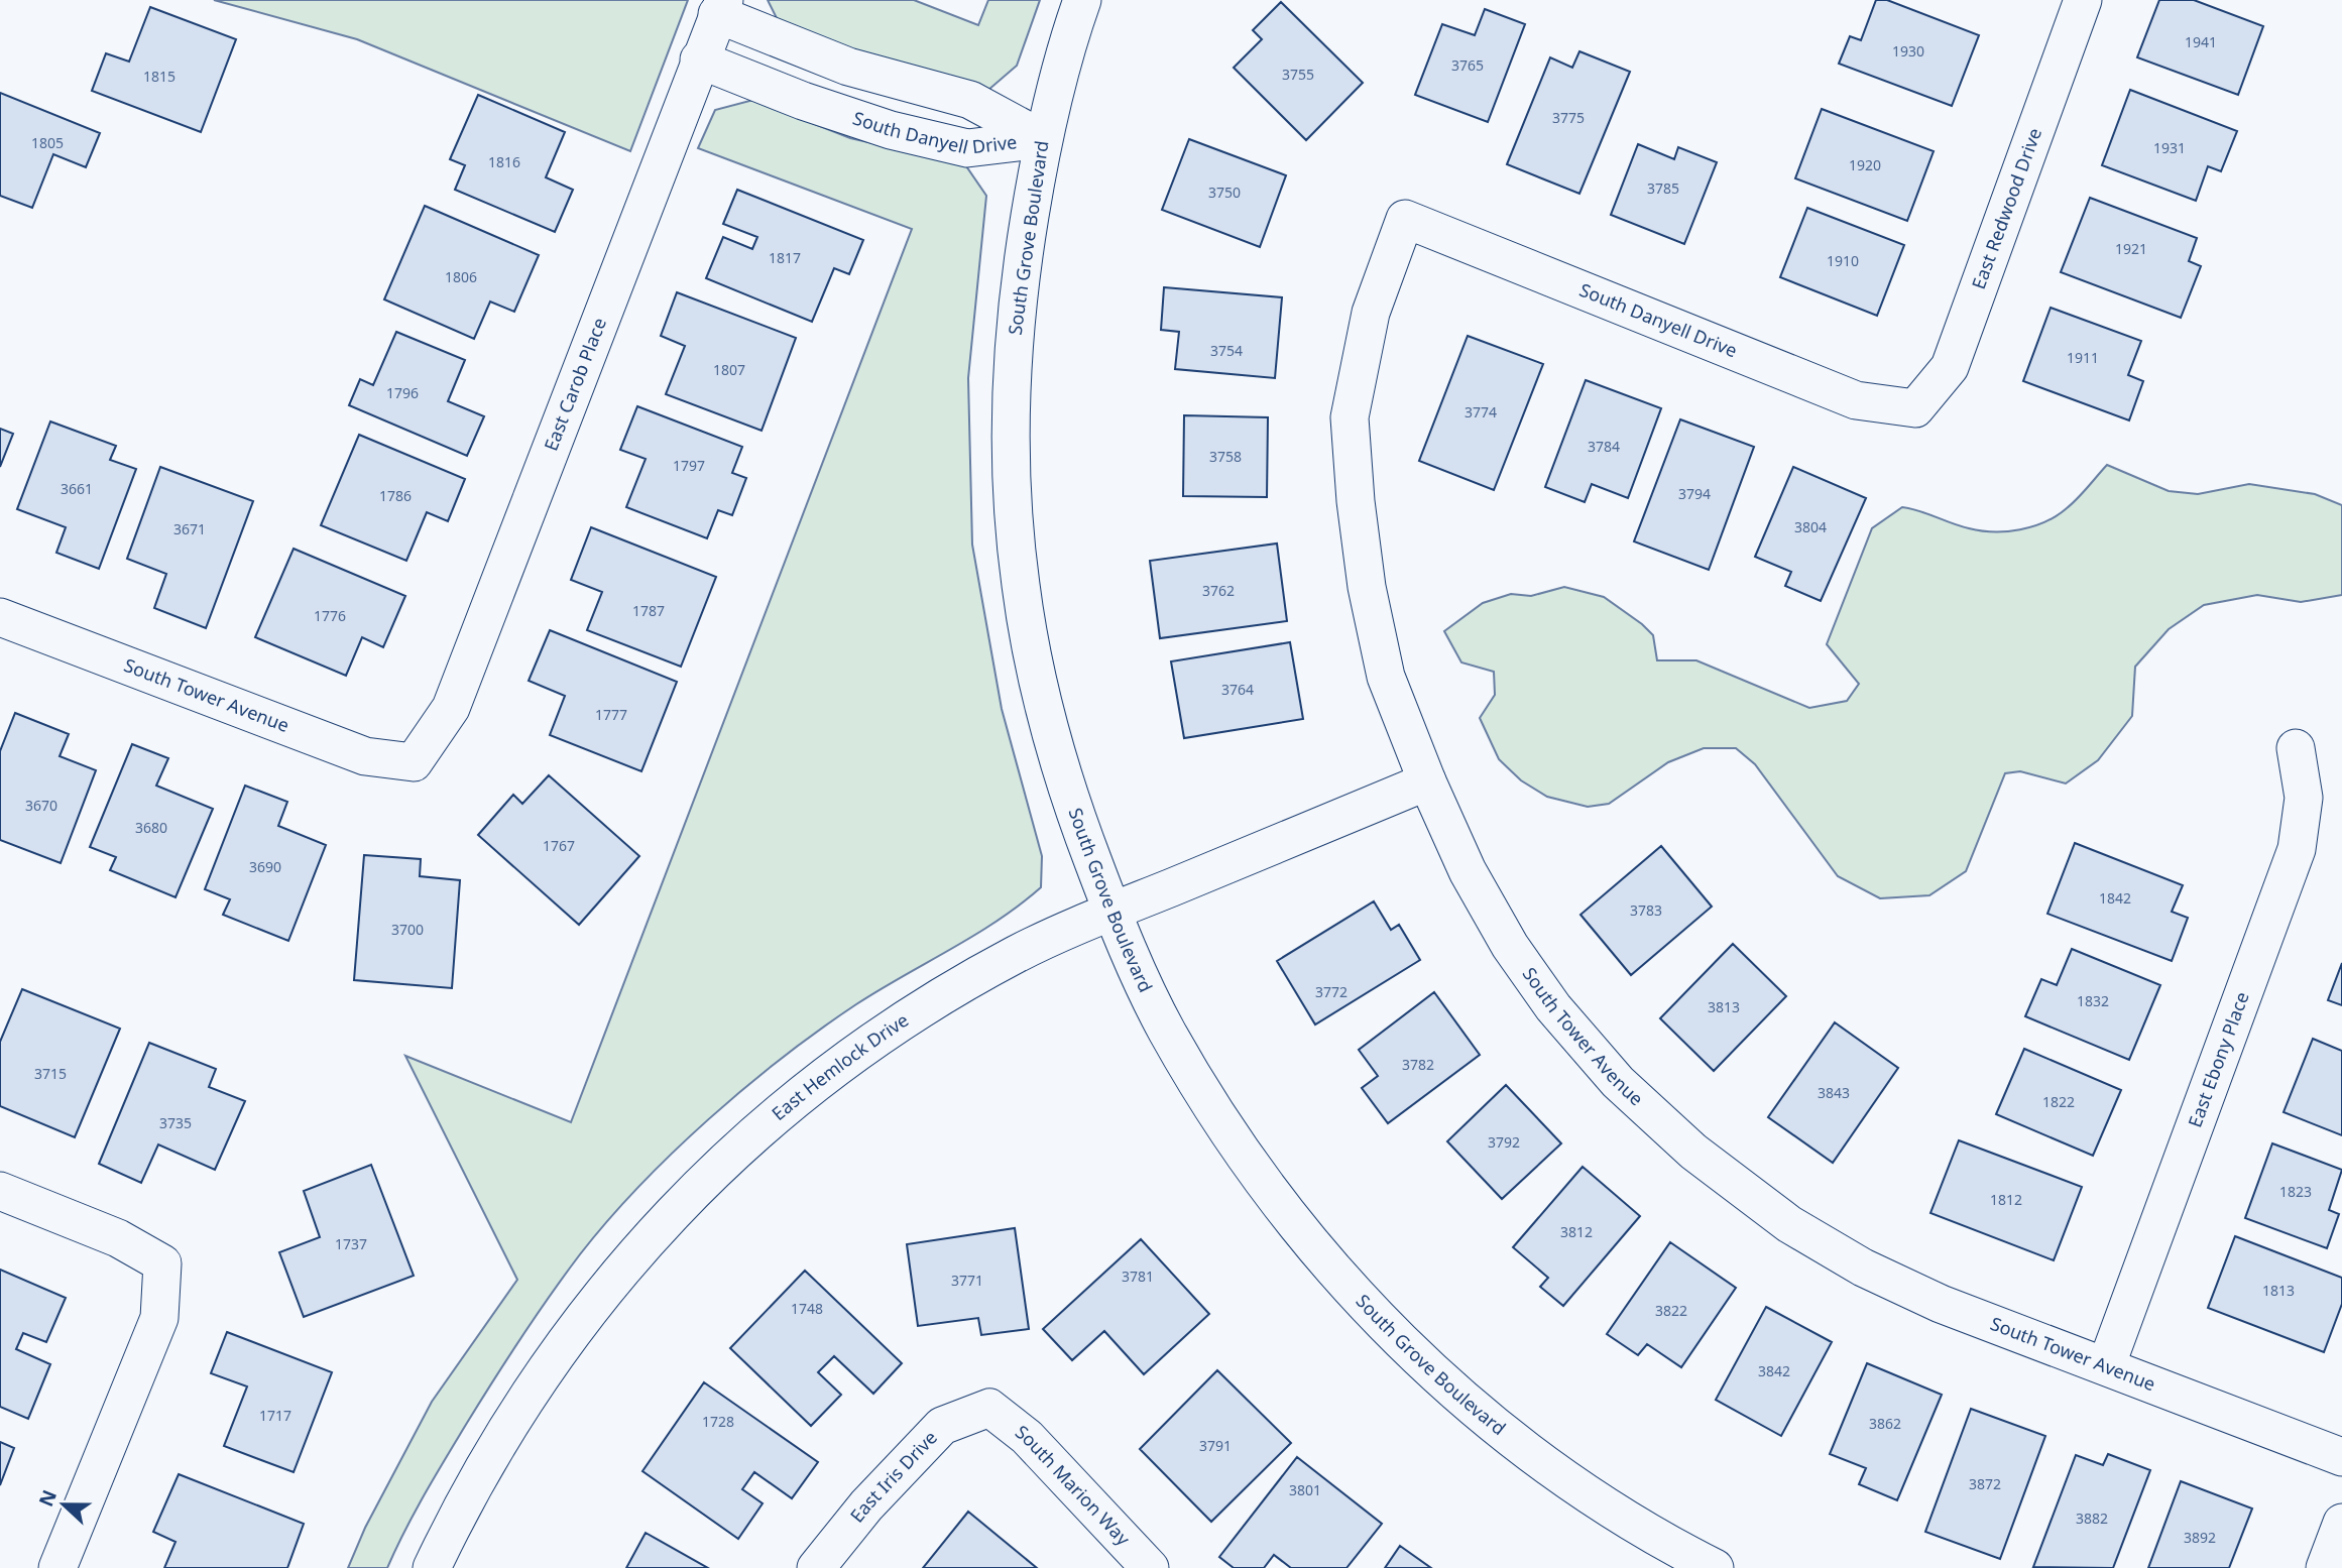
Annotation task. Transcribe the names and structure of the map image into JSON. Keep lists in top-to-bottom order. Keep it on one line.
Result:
{"streets":{"street":["South Danyell Drive","East Redwood Drive","South Grove Boulevard","East Carob Place","South Tower Avenue","East Ebony Place","East Hemlock Drive","East Iris Drive","South Marion Way"]},"crossings":[["South Danyell Drive","East Redwood Drive"],["South Danyell Drive","South Grove Boulevard"],["South Danyell Drive","East Carob Place"],["South Danyell Drive","South Tower Avenue"],["South Grove Boulevard","East Hemlock Drive"],["East Carob Place","South Tower Avenue"],["South Tower Avenue","East Ebony Place"],["South Tower Avenue","East Hemlock Drive"],["East Iris Drive","South Marion Way"]],"house_numbers":["1941","1930","3765","3755","1815","3775","1805","1931","1816","1920","3785","3750","1921","1817","1910","1806","3754","1911","1807","1796","3774","3784","3758","1797","3661","3794","1786","3804","3671","3762","1787","1776","3764","1777","3670","3680","1767","3690","1842","3783","3700","3772","1832","3813","3782","3715","3843","1822","3735","3792","1823","1812","3812","1737","3781","3771","1813","1748","3822","3842","1717","1728","3862","3791","3872","3801","3882","3892"],"north":"left"}
